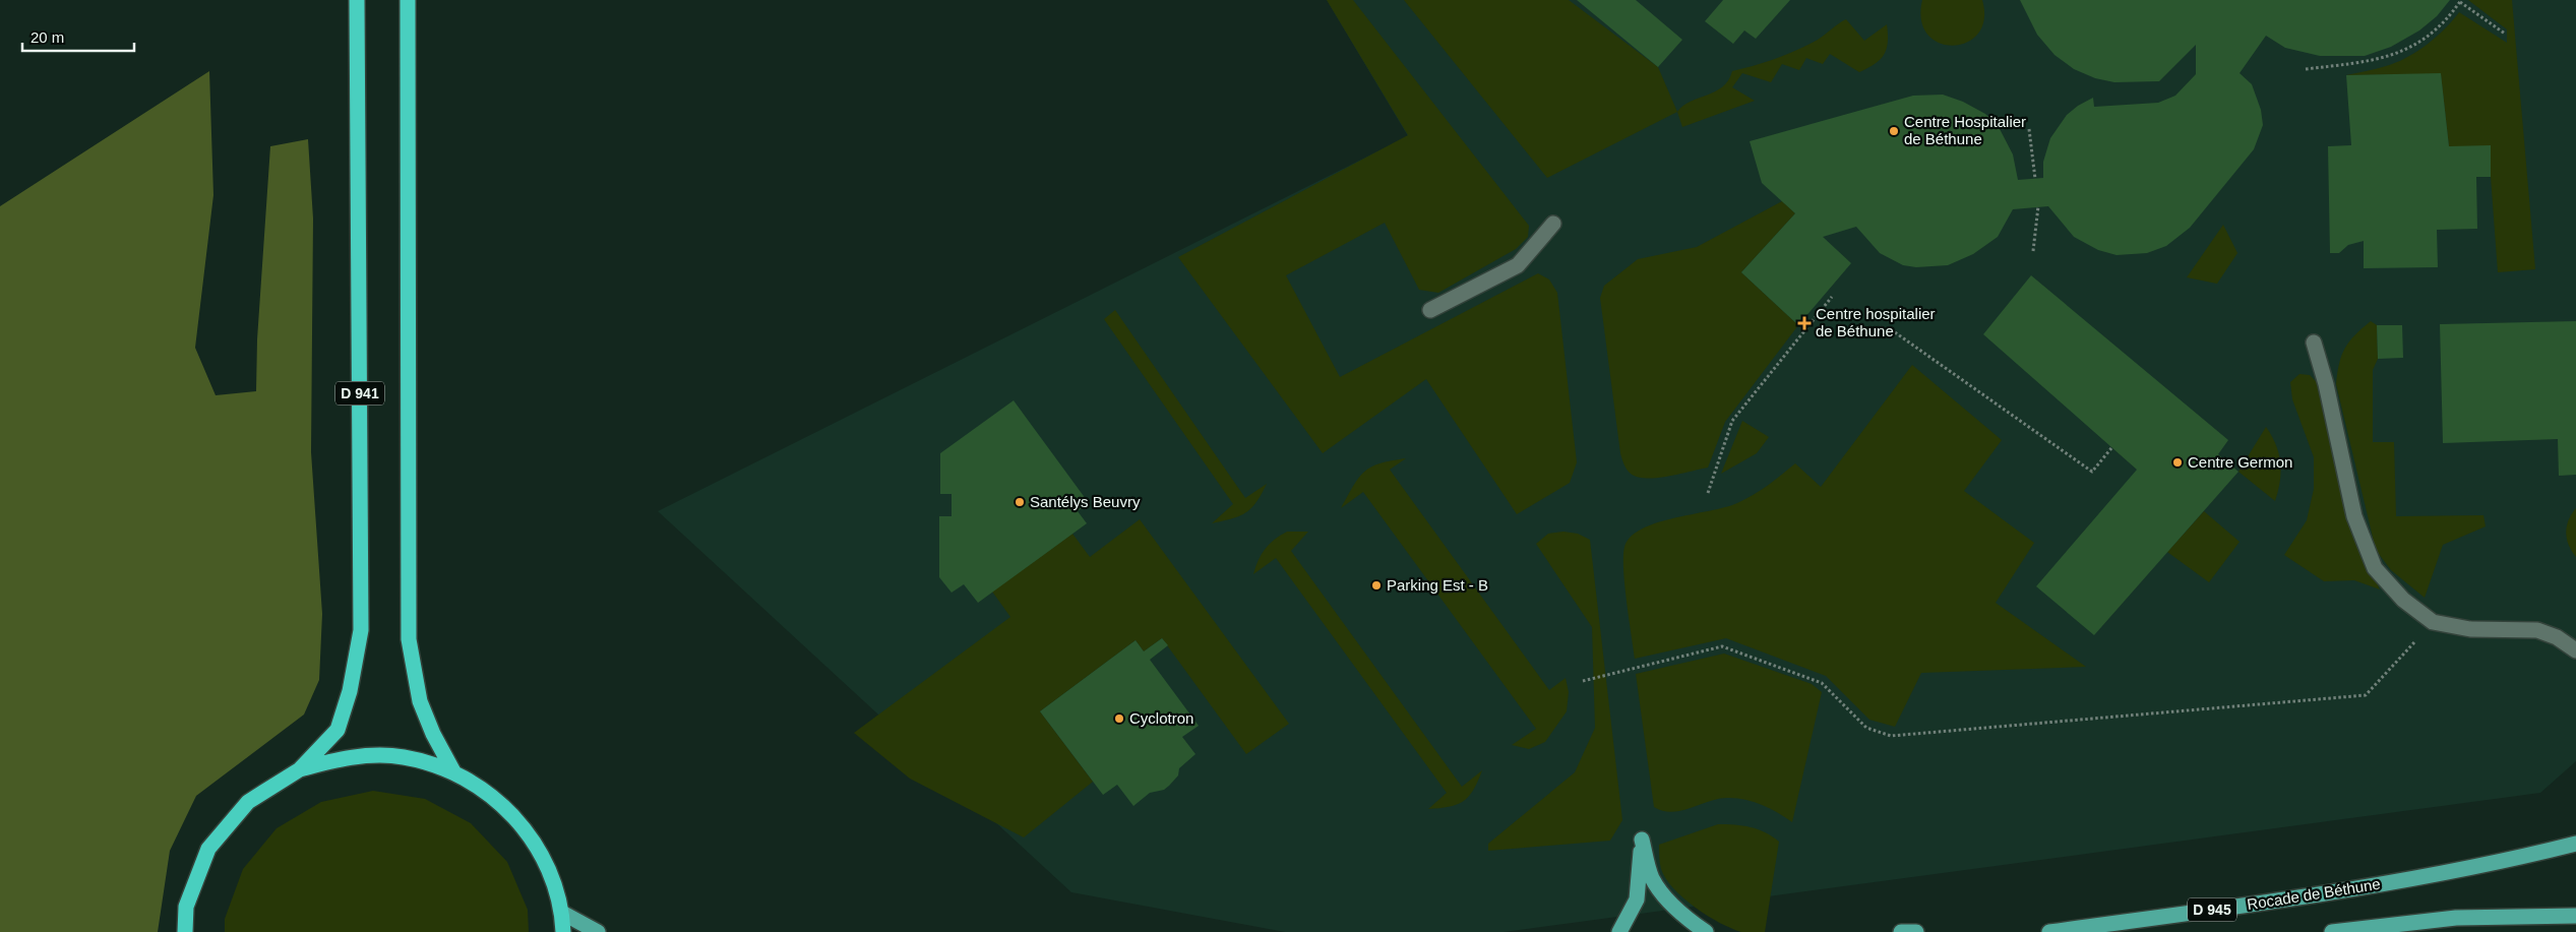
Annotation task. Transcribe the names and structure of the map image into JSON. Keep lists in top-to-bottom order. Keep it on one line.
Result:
{"streets":{"highway":["D 941"],"main road":["Rocade de Béthune","D 945"]},"places":{"other":["Centre Hospitalier de Béthune","Centre Germon","Santélys Beuvry","Parking Est - B","Cyclotron"],"health":["Centre hospitalier de Béthune"]},"scale_bar":"20 m"}
